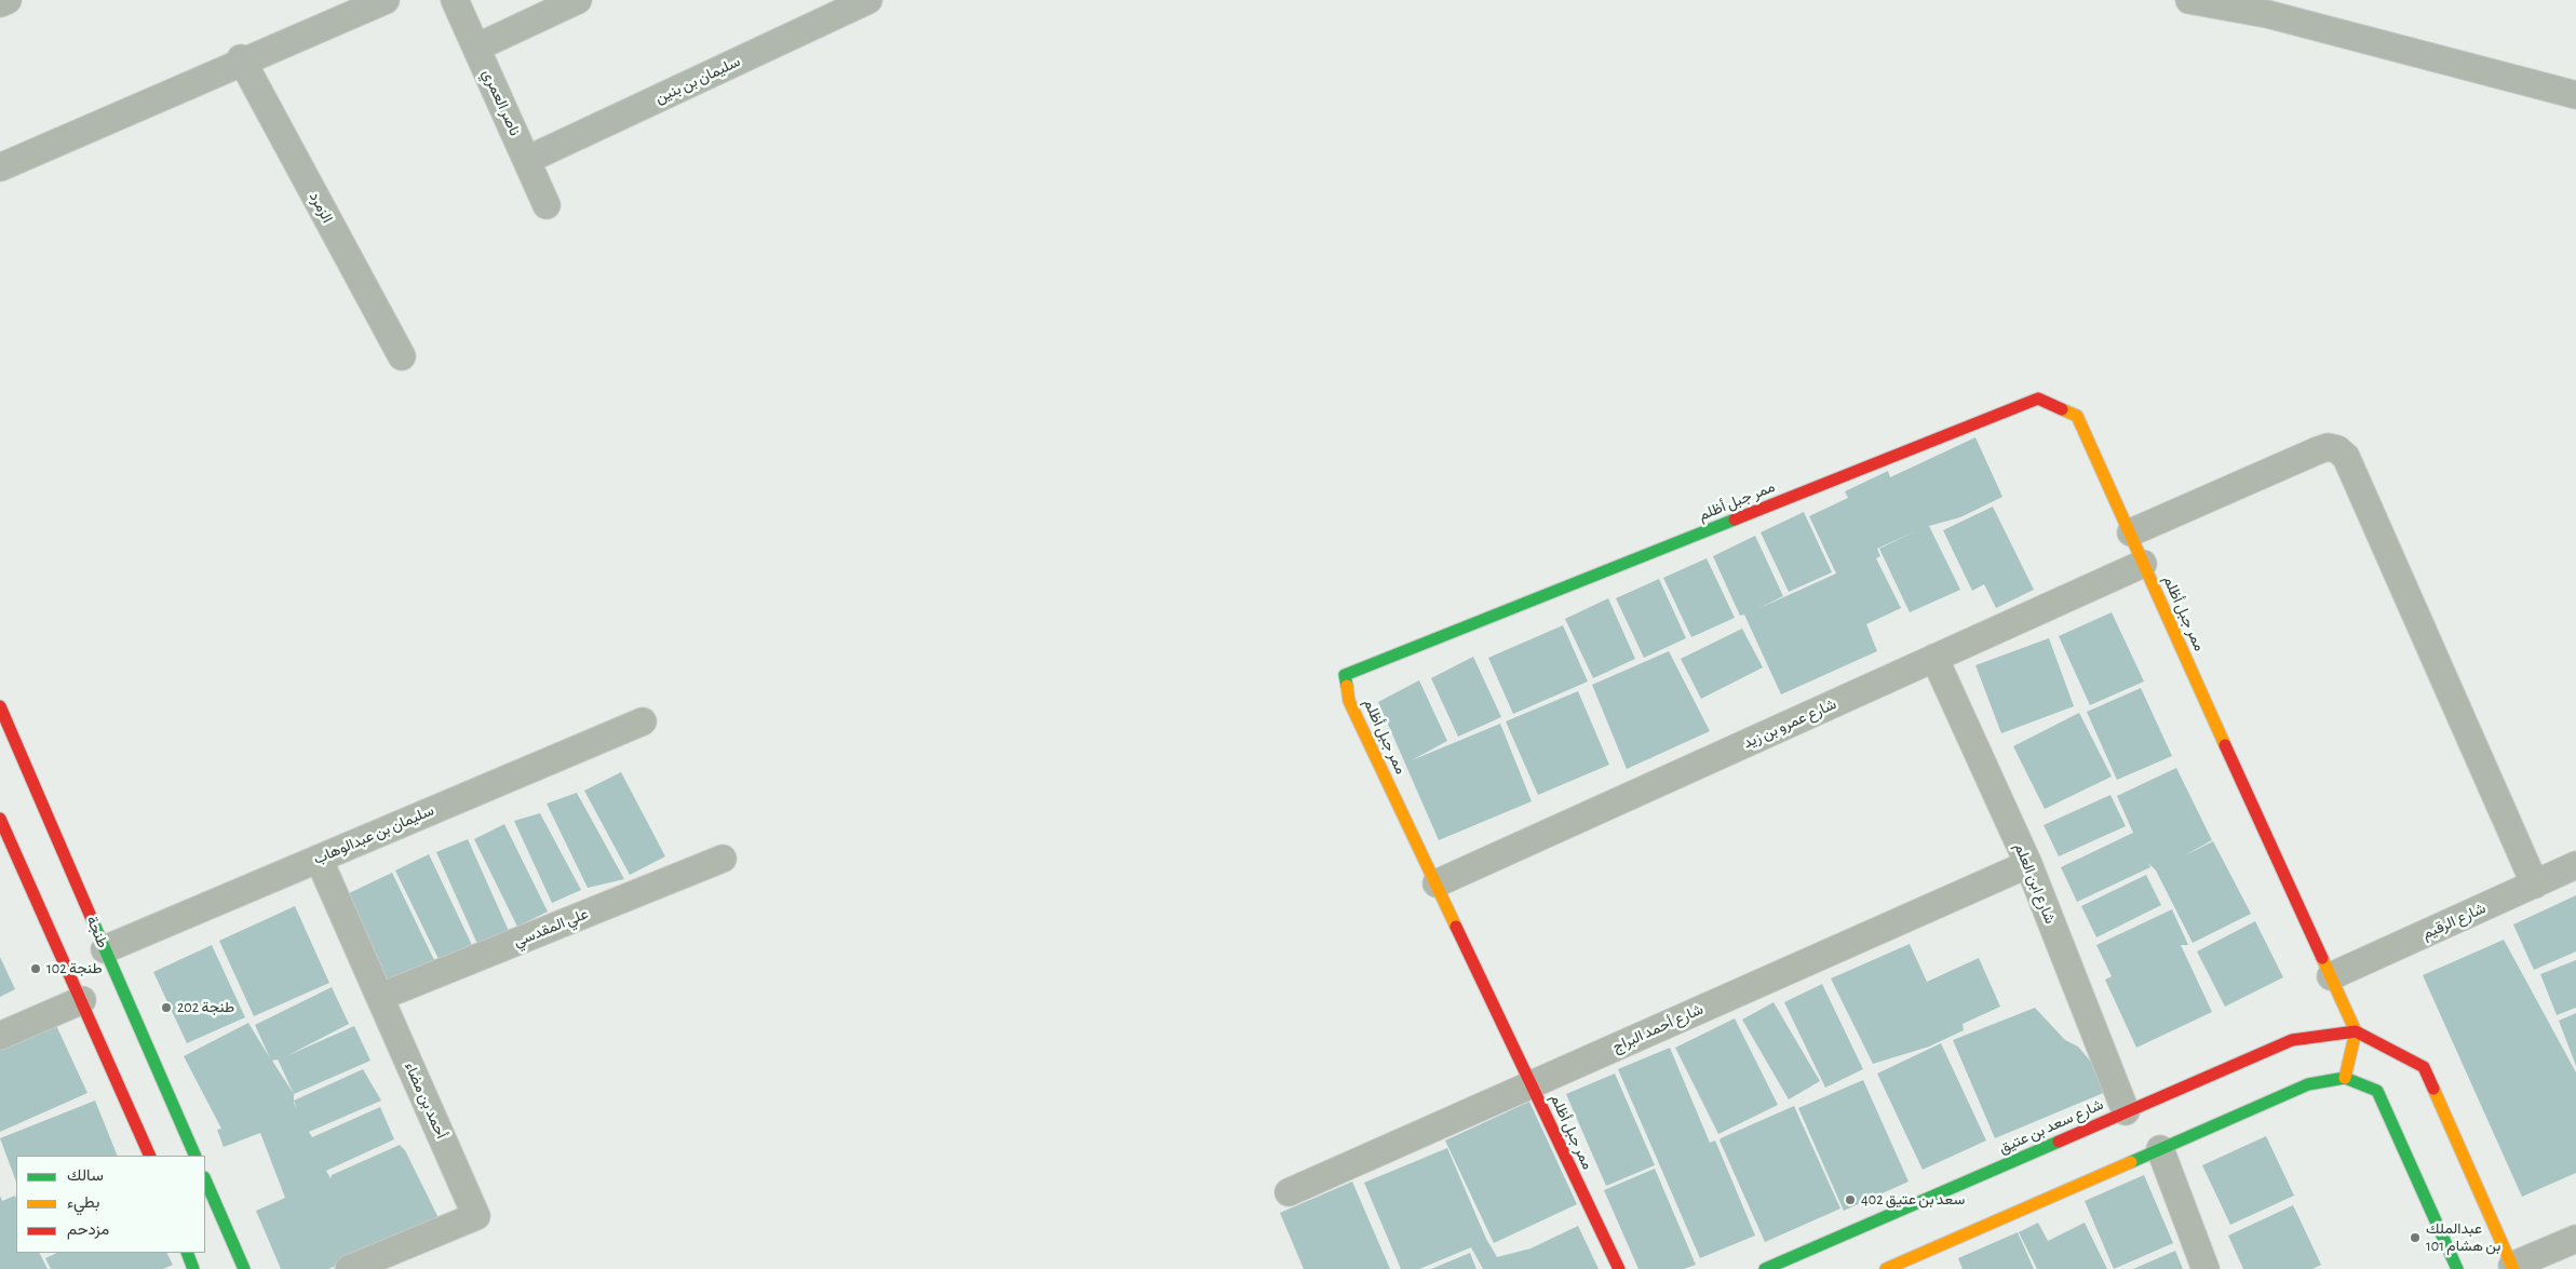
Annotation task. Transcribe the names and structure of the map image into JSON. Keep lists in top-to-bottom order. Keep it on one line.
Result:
{"streets":{"street":["سليمان بن بنين","ناصر العمري","الزمرد","ممر جبل أظلم","شارع عمرو بن زيد","سليمان بن عبدالوهاب","شارع ابن العلم","شارع الرقيم","علي المقدسي","طنجة","شارع أحمد البراج","أحمد بن مضاء","شارع سعد بن عتيق"]},"crossings":[["سليمان بن بنين","ناصر العمري"],["ممر جبل أظلم","شارع عمرو بن زيد"],["ممر جبل أظلم","شارع الرقيم"],["ممر جبل أظلم","شارع أحمد البراج"],["ممر جبل أظلم","شارع سعد بن عتيق"],["شارع عمرو بن زيد","شارع ابن العلم"],["سليمان بن عبدالوهاب","طنجة"],["سليمان بن عبدالوهاب","أحمد بن مضاء"],["شارع ابن العلم","شارع أحمد البراج"],["شارع ابن العلم","شارع سعد بن عتيق"],["علي المقدسي","أحمد بن مضاء"]],"places":["طنجة 102","طنجة 202","سعد بن عتيق 402","عبدالملك بن هشام 101"],"legend":["سالك","بطيء","مزدحم"]}
